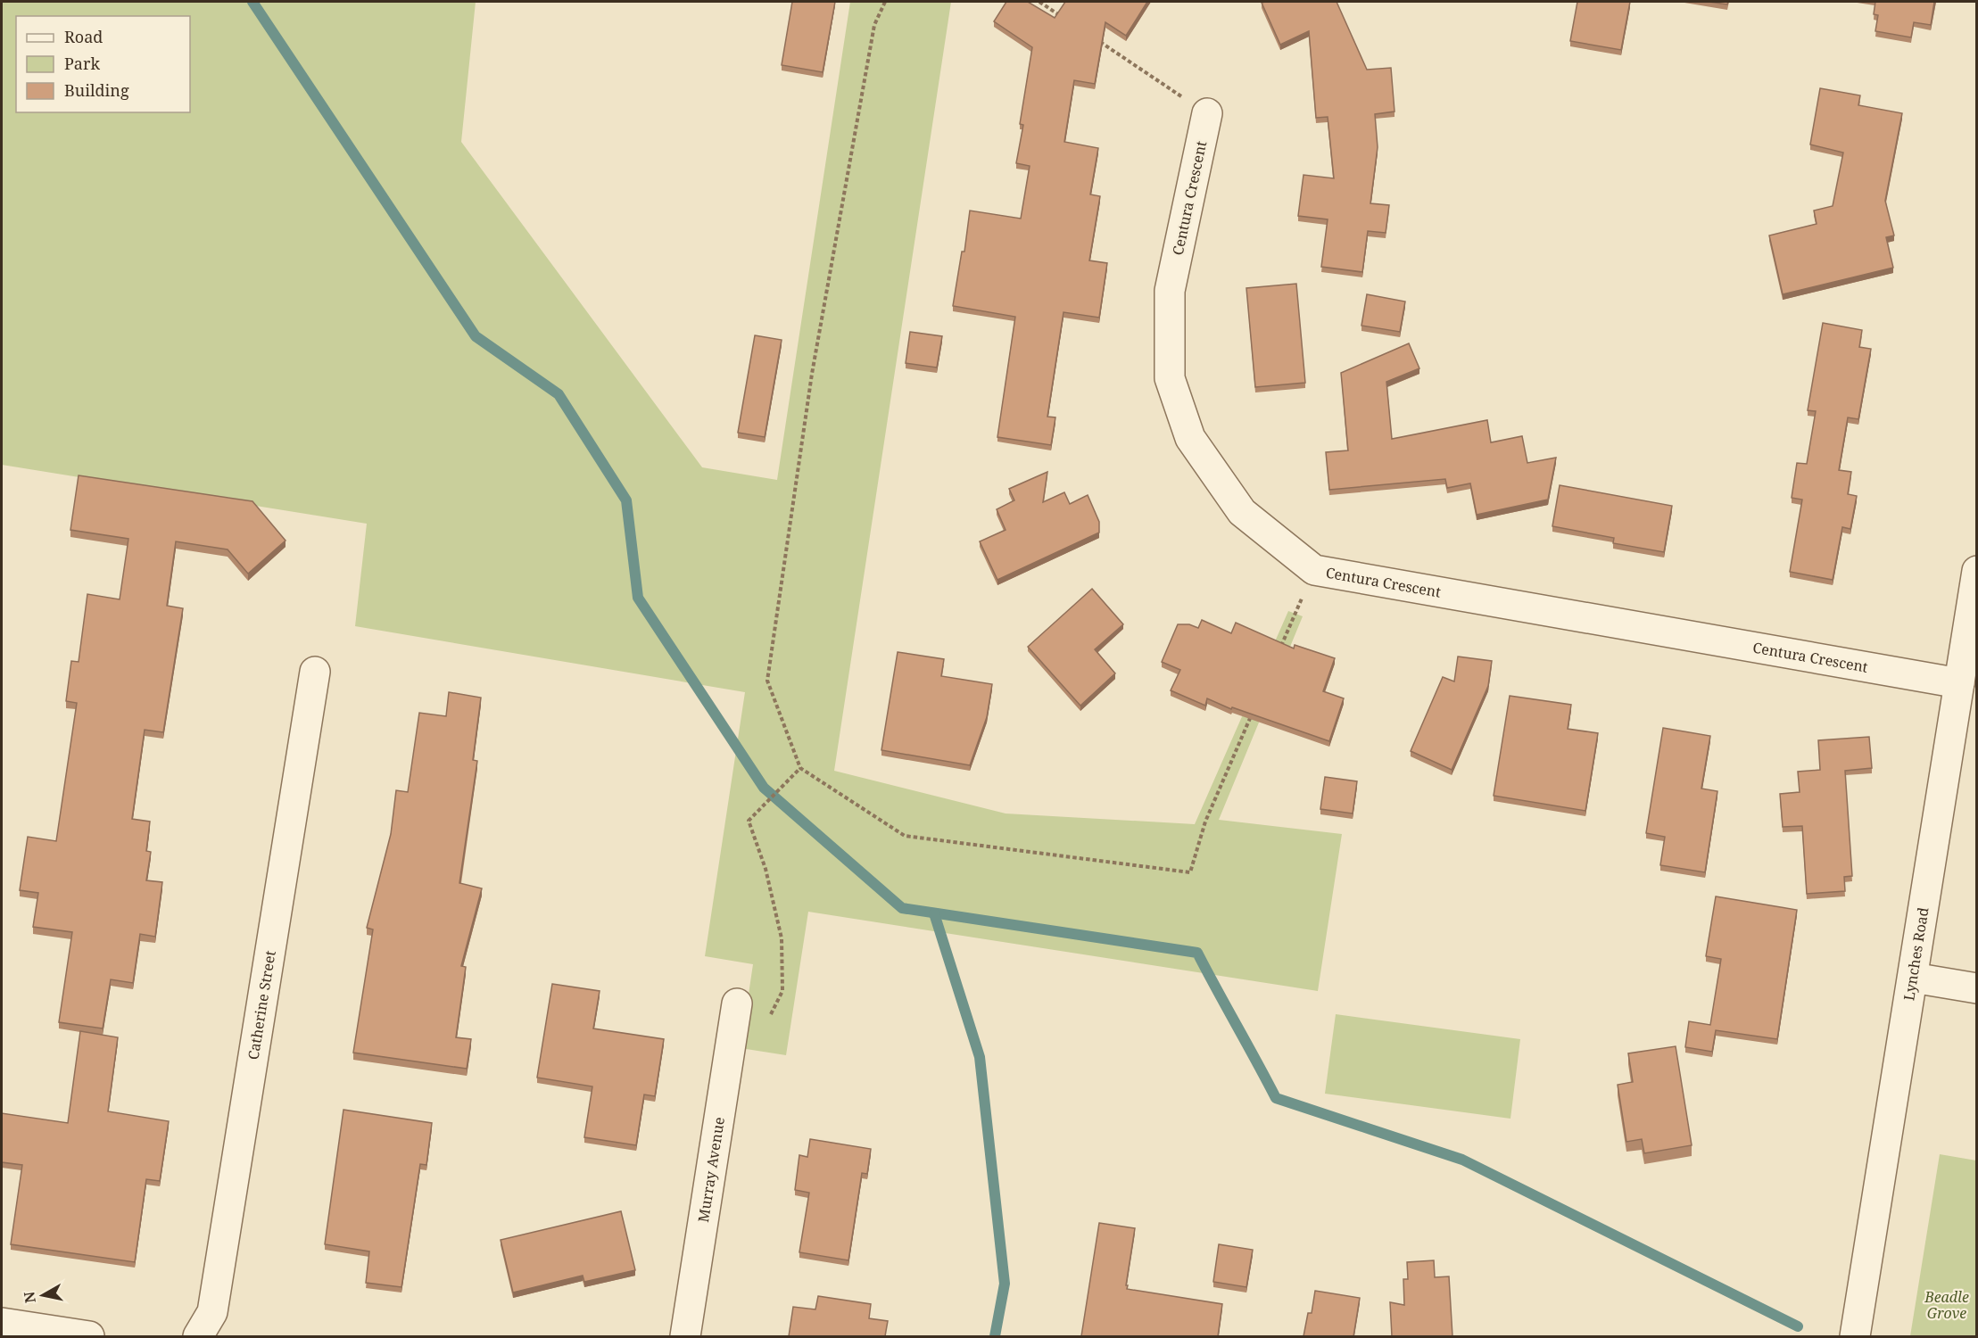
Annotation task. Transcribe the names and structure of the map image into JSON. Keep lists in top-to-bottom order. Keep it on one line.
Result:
{"streets":{"street":["Centura Crescent","Lynches Road","Catherine Street","Murray Avenue"]},"crossings":[["Centura Crescent","Lynches Road"]],"parks":["Beadle Grove"],"legend":["Road","Park","Building"],"north":"left"}
